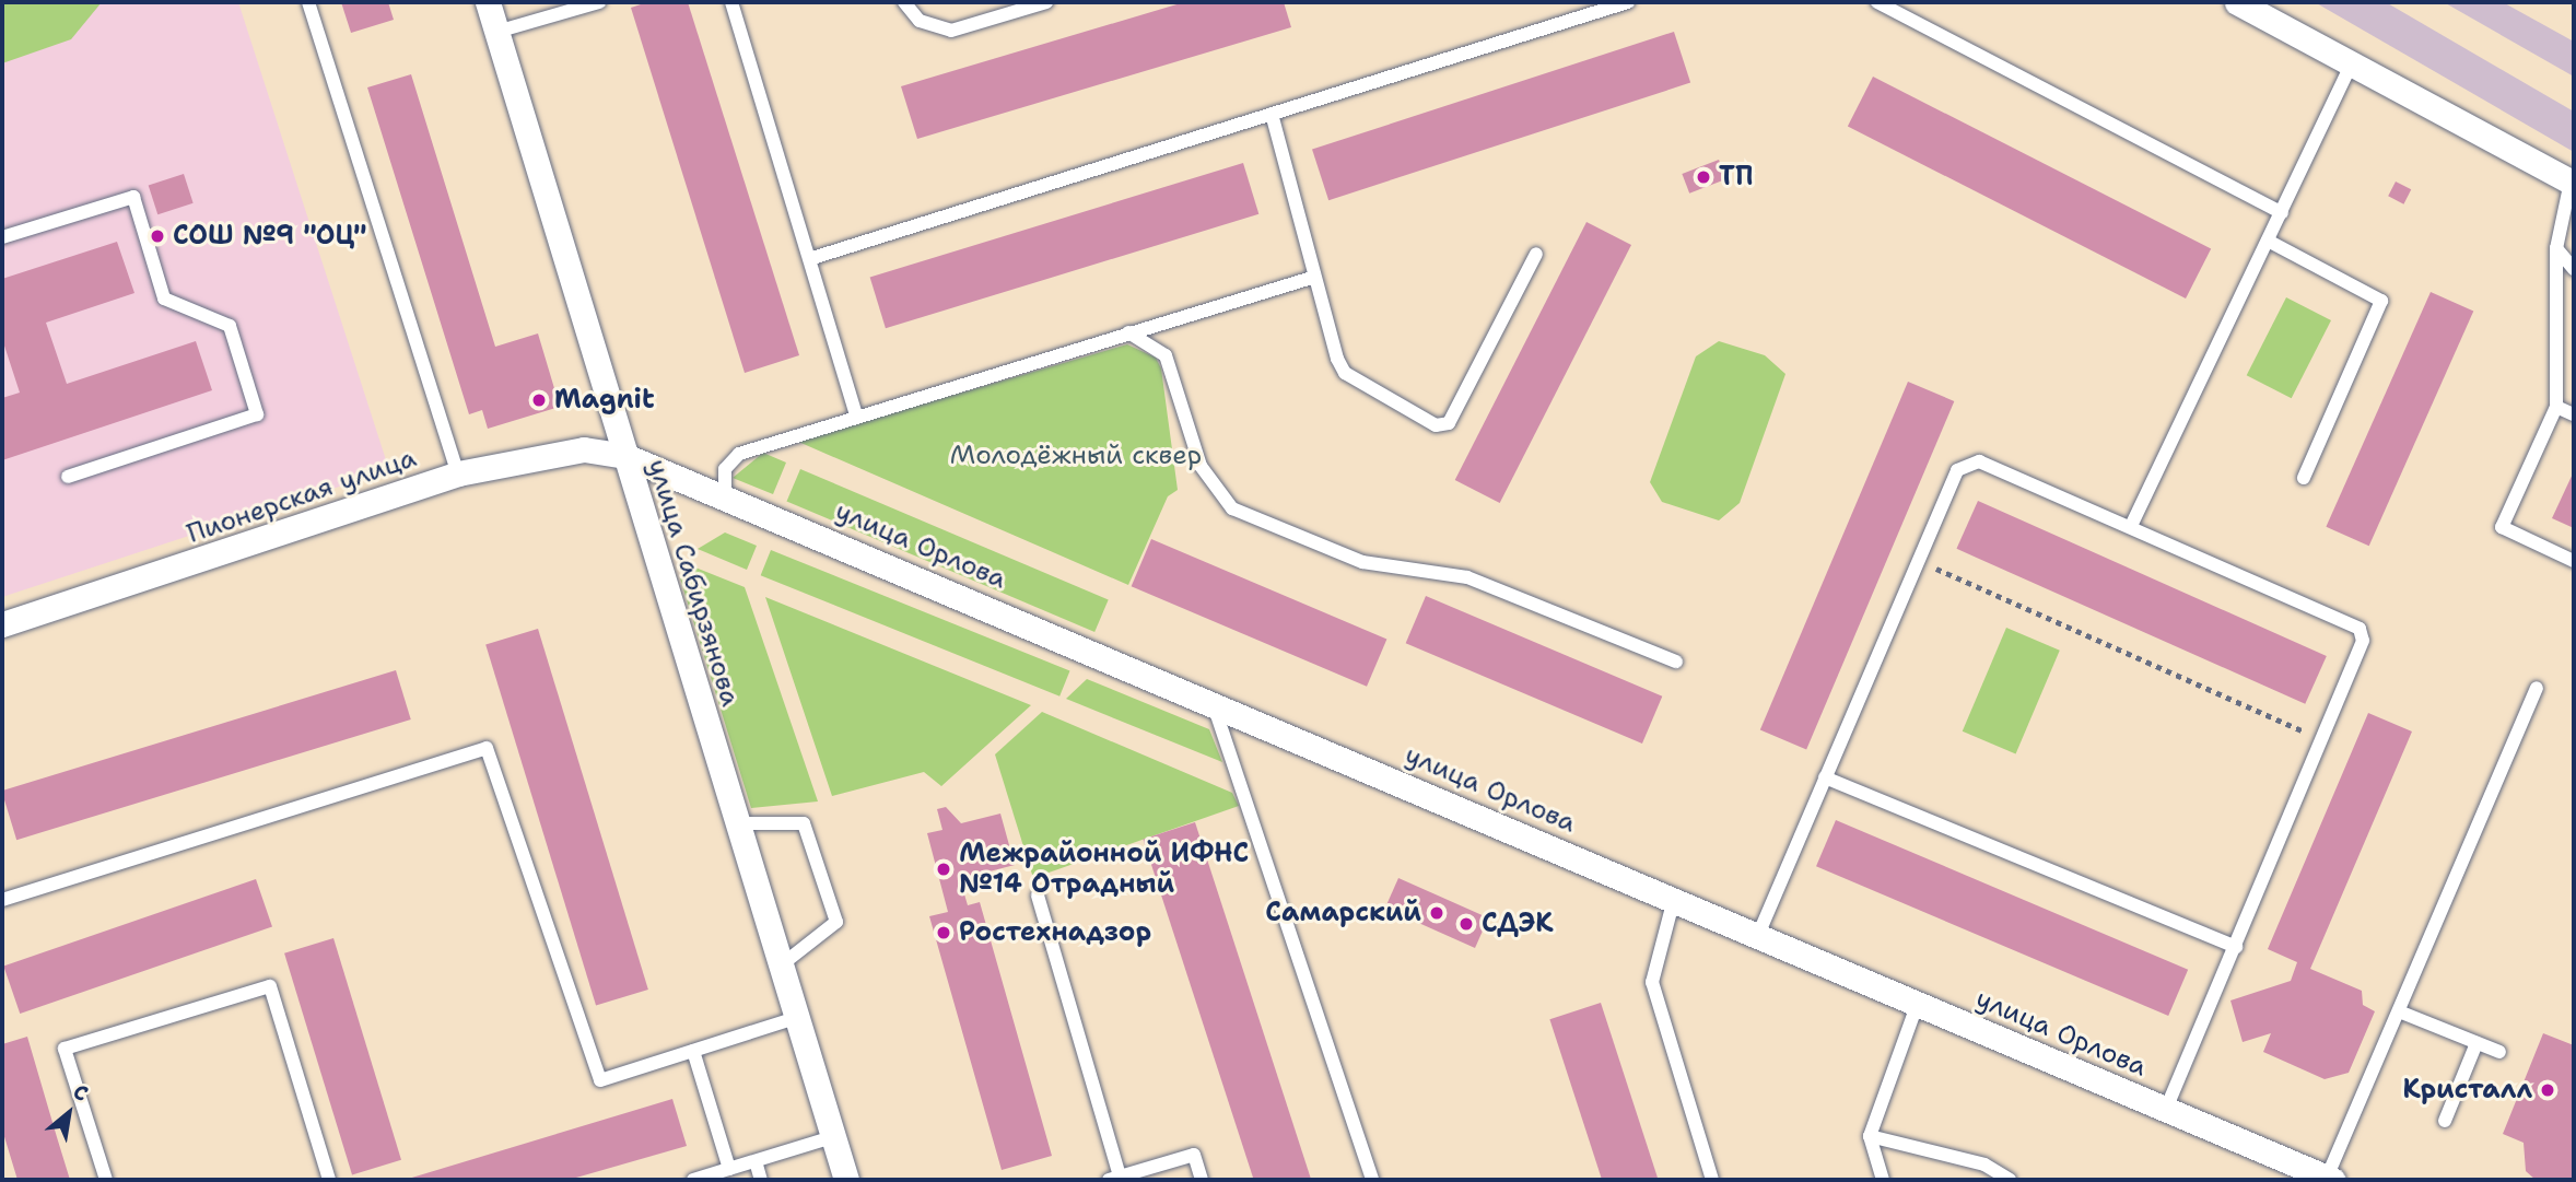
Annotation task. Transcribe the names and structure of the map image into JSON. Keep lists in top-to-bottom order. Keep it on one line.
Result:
{"streets":{"street":["Пионерская улица","улица Орлова","улица Сабирзянова"]},"crossings":[["Пионерская улица","улица Орлова"],["Пионерская улица","улица Сабирзянова"],["улица Орлова","улица Сабирзянова"]],"parks":["Молодёжный сквер"],"places":["ТП","СОШ №9 \"ОЦ\"","Magnit","Межрайонной ИФНС №14 Отрадный","Самарский","СДЭК","Ростехнадзор","Кристалл"],"north":"top right"}
